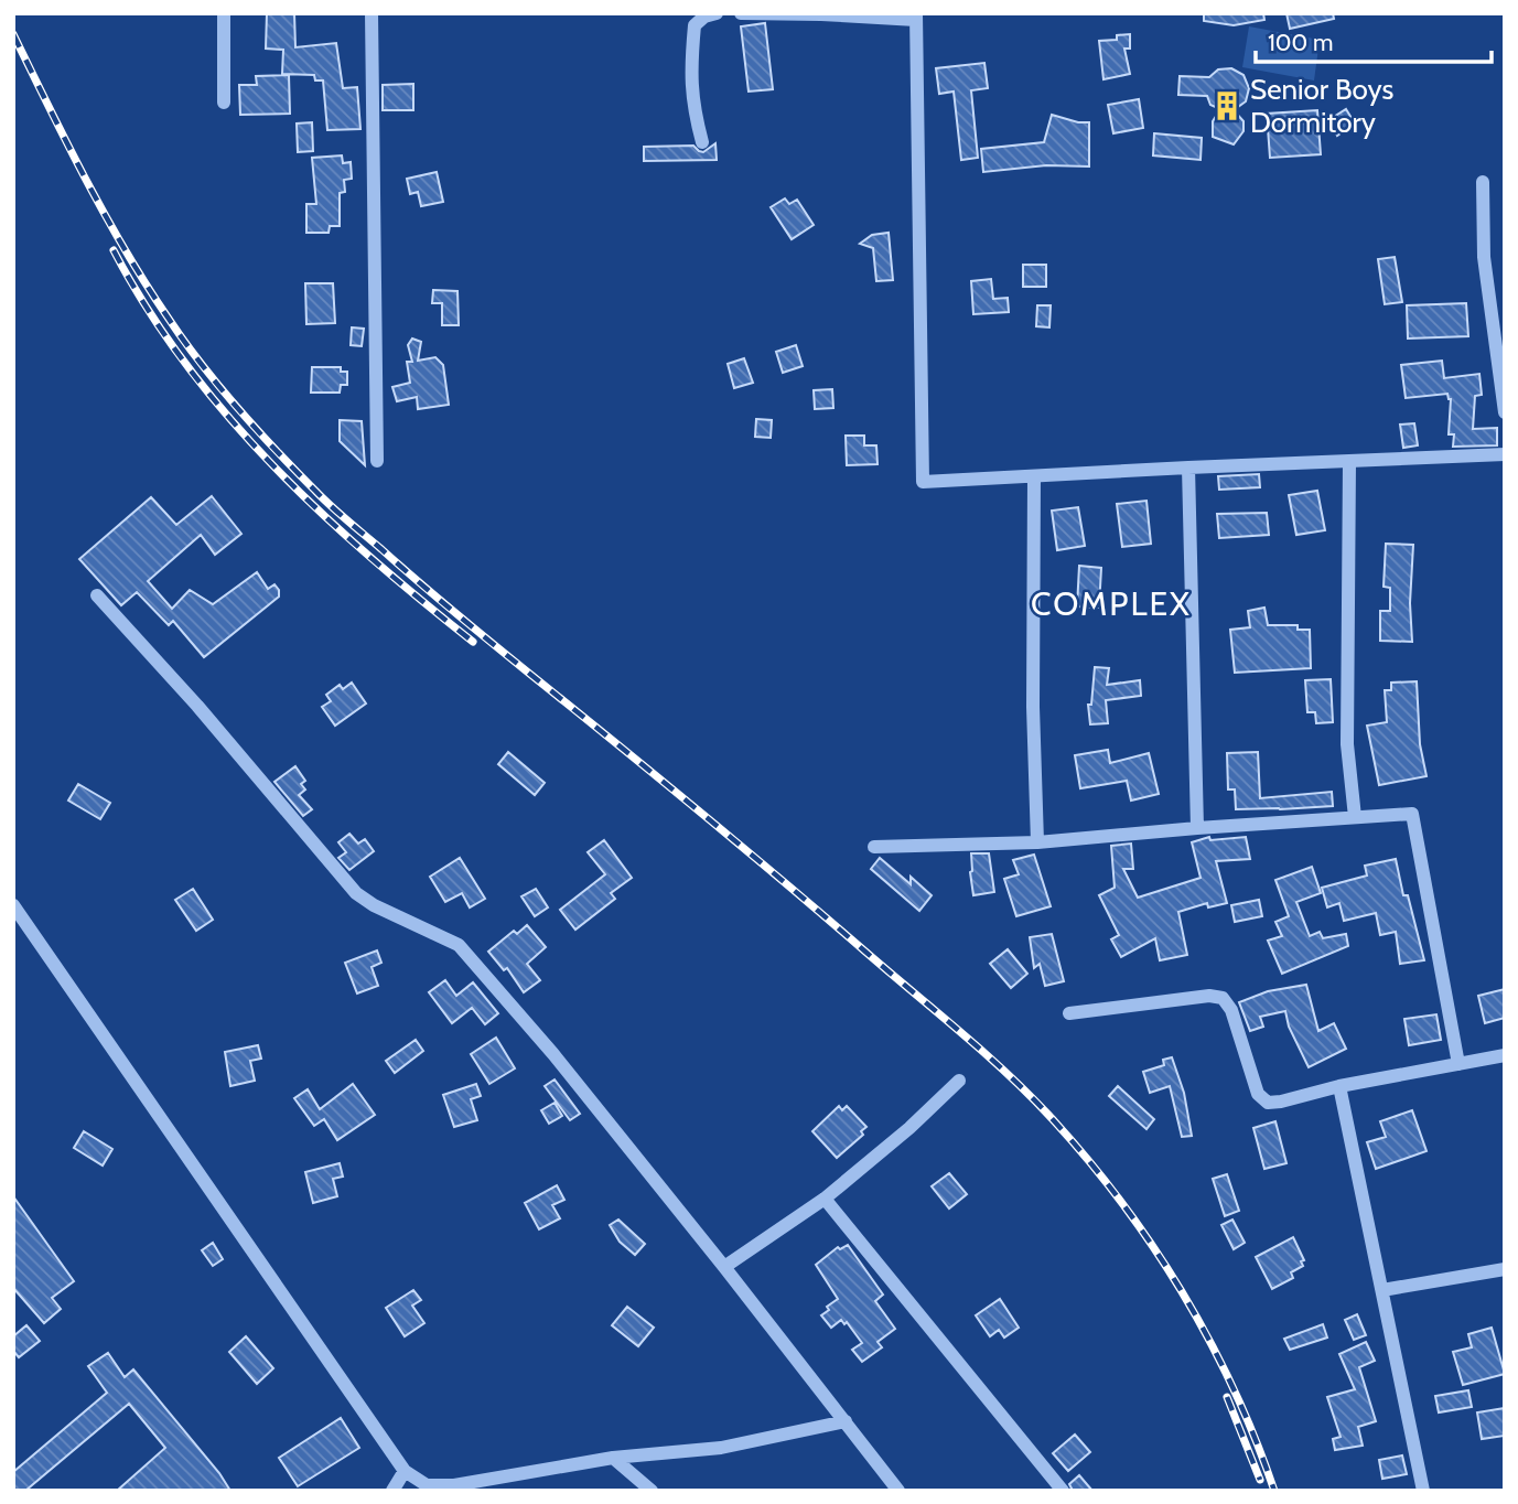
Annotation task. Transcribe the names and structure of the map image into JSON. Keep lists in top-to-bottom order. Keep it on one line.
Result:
{"districts":["COMPLEX"],"places":{"building":["Senior Boys Dormitory"]},"scale_bar":"100 m"}
